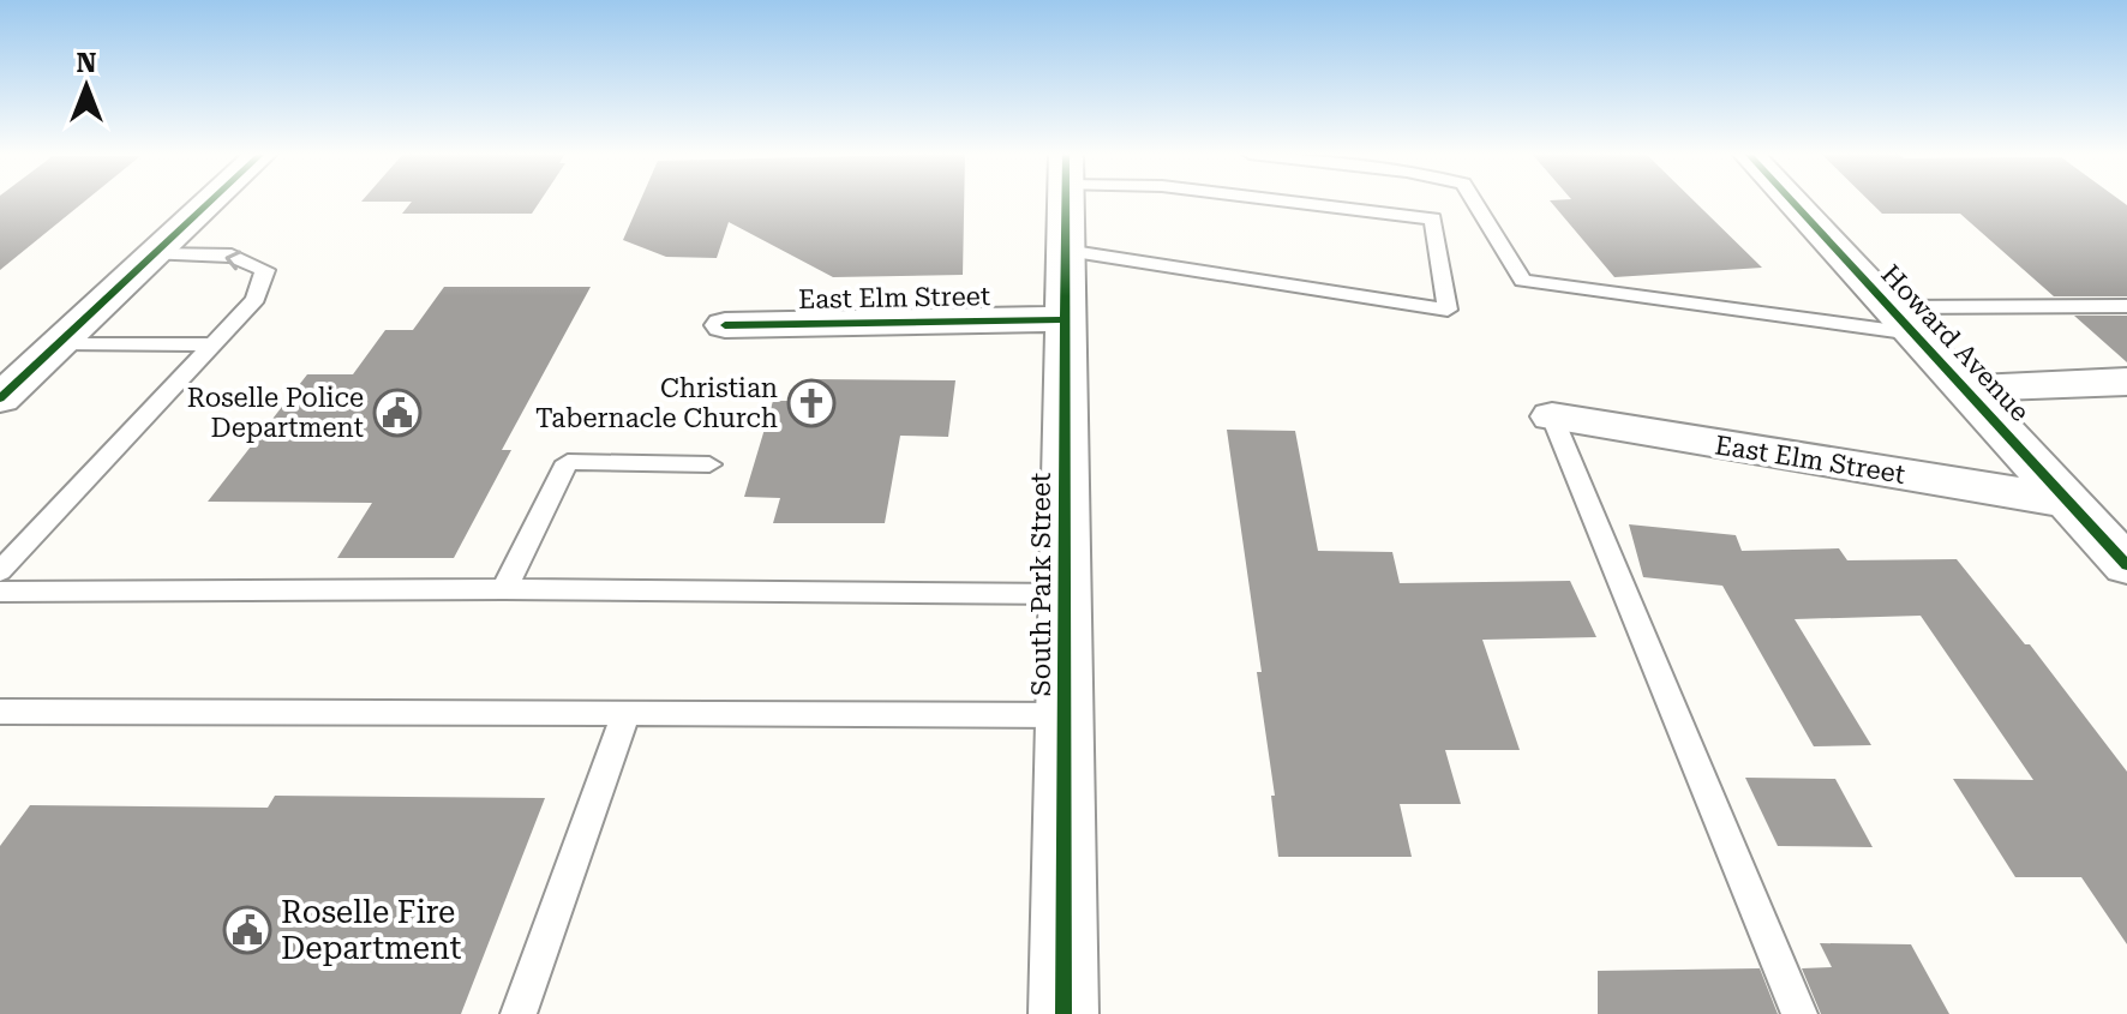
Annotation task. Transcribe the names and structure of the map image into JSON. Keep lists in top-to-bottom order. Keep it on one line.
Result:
{"streets":{"street":["East Elm Street","Howard Avenue","South Park Street"]},"crossings":[["East Elm Street","Howard Avenue"],["East Elm Street","South Park Street"]],"places":{"church":["Christian Tabernacle Church"],"public building":["Roselle Police Department","Roselle Fire Department"]},"north":"top"}
